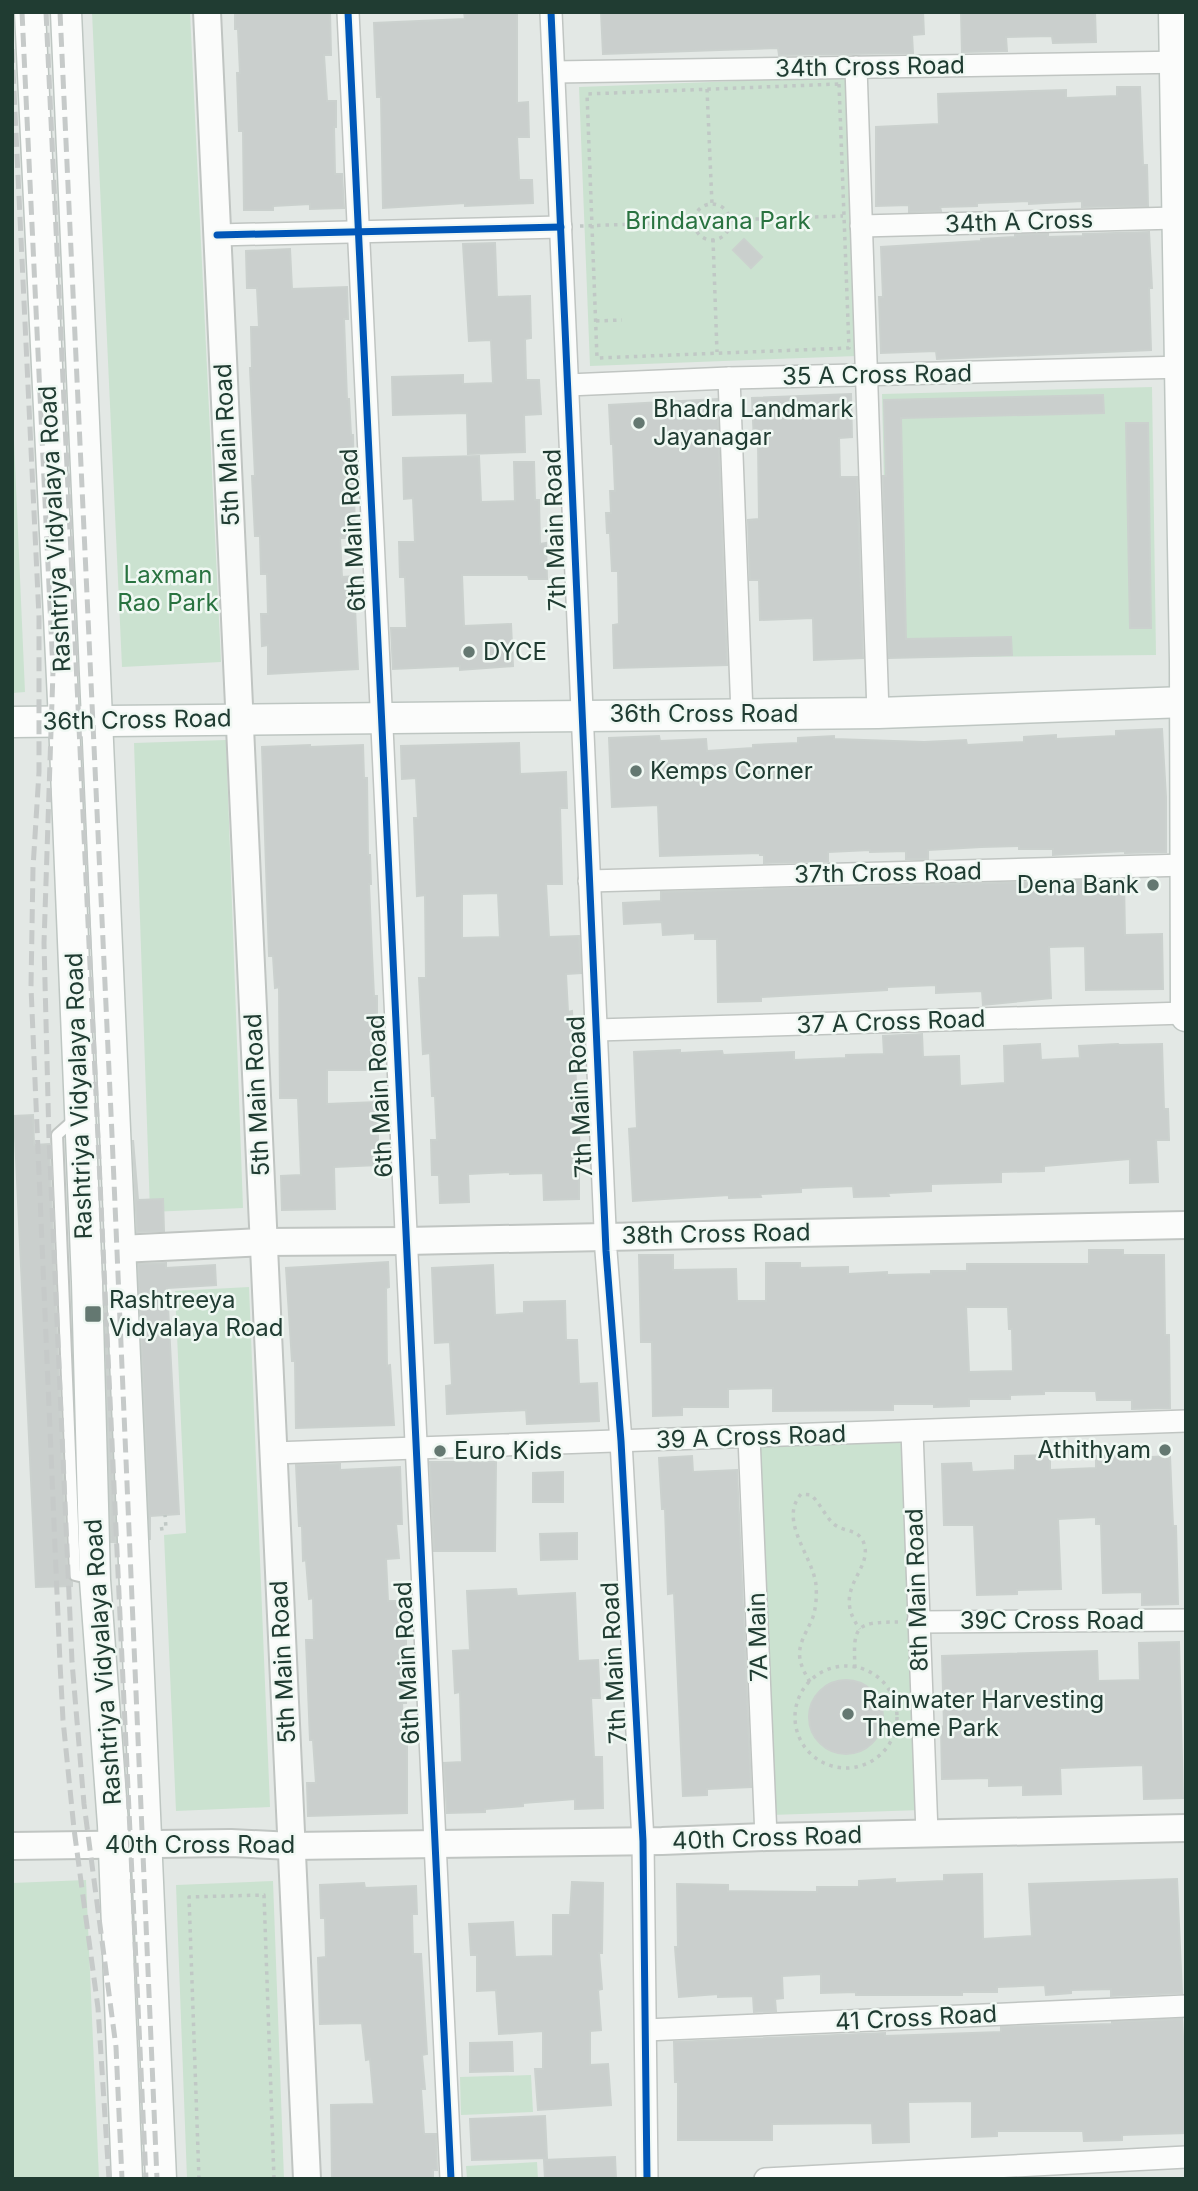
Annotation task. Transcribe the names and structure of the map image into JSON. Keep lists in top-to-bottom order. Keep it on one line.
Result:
{"streets":{"main road":["Rashtriya Vidyalaya Road","36th Cross Road"],"street":["34th Cross Road","34th A Cross","35 A Cross Road","5th Main Road","6th Main Road","7th Main Road","37th Cross Road","37 A Cross Road","38th Cross Road","39 A Cross Road","8th Main Road","39C Cross Road","7A Main","40th Cross Road","41 Cross Road"]},"crossings":[["34th Cross Road","7th Main Road"],["35 A Cross Road","7th Main Road"],["5th Main Road","36th Cross Road"],["5th Main Road","38th Cross Road"],["5th Main Road","39 A Cross Road"],["5th Main Road","40th Cross Road"],["Rashtriya Vidyalaya Road","36th Cross Road"],["Rashtriya Vidyalaya Road","38th Cross Road"],["Rashtriya Vidyalaya Road","40th Cross Road"],["6th Main Road","36th Cross Road"],["6th Main Road","38th Cross Road"],["6th Main Road","39 A Cross Road"],["6th Main Road","40th Cross Road"],["7th Main Road","36th Cross Road"],["7th Main Road","37th Cross Road"],["7th Main Road","37 A Cross Road"],["7th Main Road","38th Cross Road"],["7th Main Road","39 A Cross Road"],["7th Main Road","40th Cross Road"],["7th Main Road","41 Cross Road"],["39 A Cross Road","8th Main Road"],["39 A Cross Road","7A Main"],["8th Main Road","39C Cross Road"],["8th Main Road","40th Cross Road"],["7A Main","40th Cross Road"]],"parks":["Brindavana Park","Laxman Rao Park"],"places":{"other":["Bhadra Landmark Jayanagar","DYCE","Kemps Corner","Dena Bank","Athithyam","Euro Kids","Rainwater Harvesting Theme Park"],"transit":["Rashtreeya Vidyalaya Road"]}}
